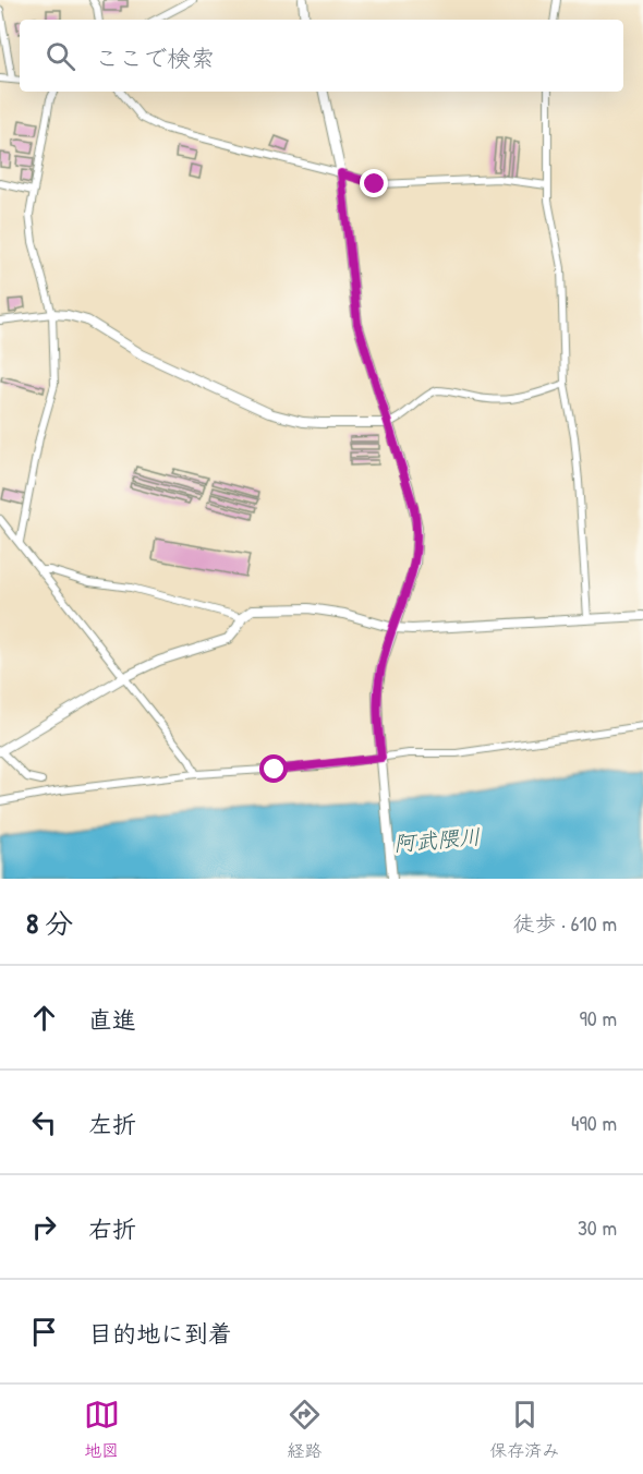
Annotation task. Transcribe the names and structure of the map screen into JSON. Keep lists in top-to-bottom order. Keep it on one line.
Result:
{"water":["阿武隈川"],"page":{"search":"ここで検索","heading":["8 分","徒歩 · 610 m"],"list":[["直進","90 m"],["左折","490 m"],["右折","30 m"],"目的地に到着"],"nav":["地図","経路","保存済み"]}}
